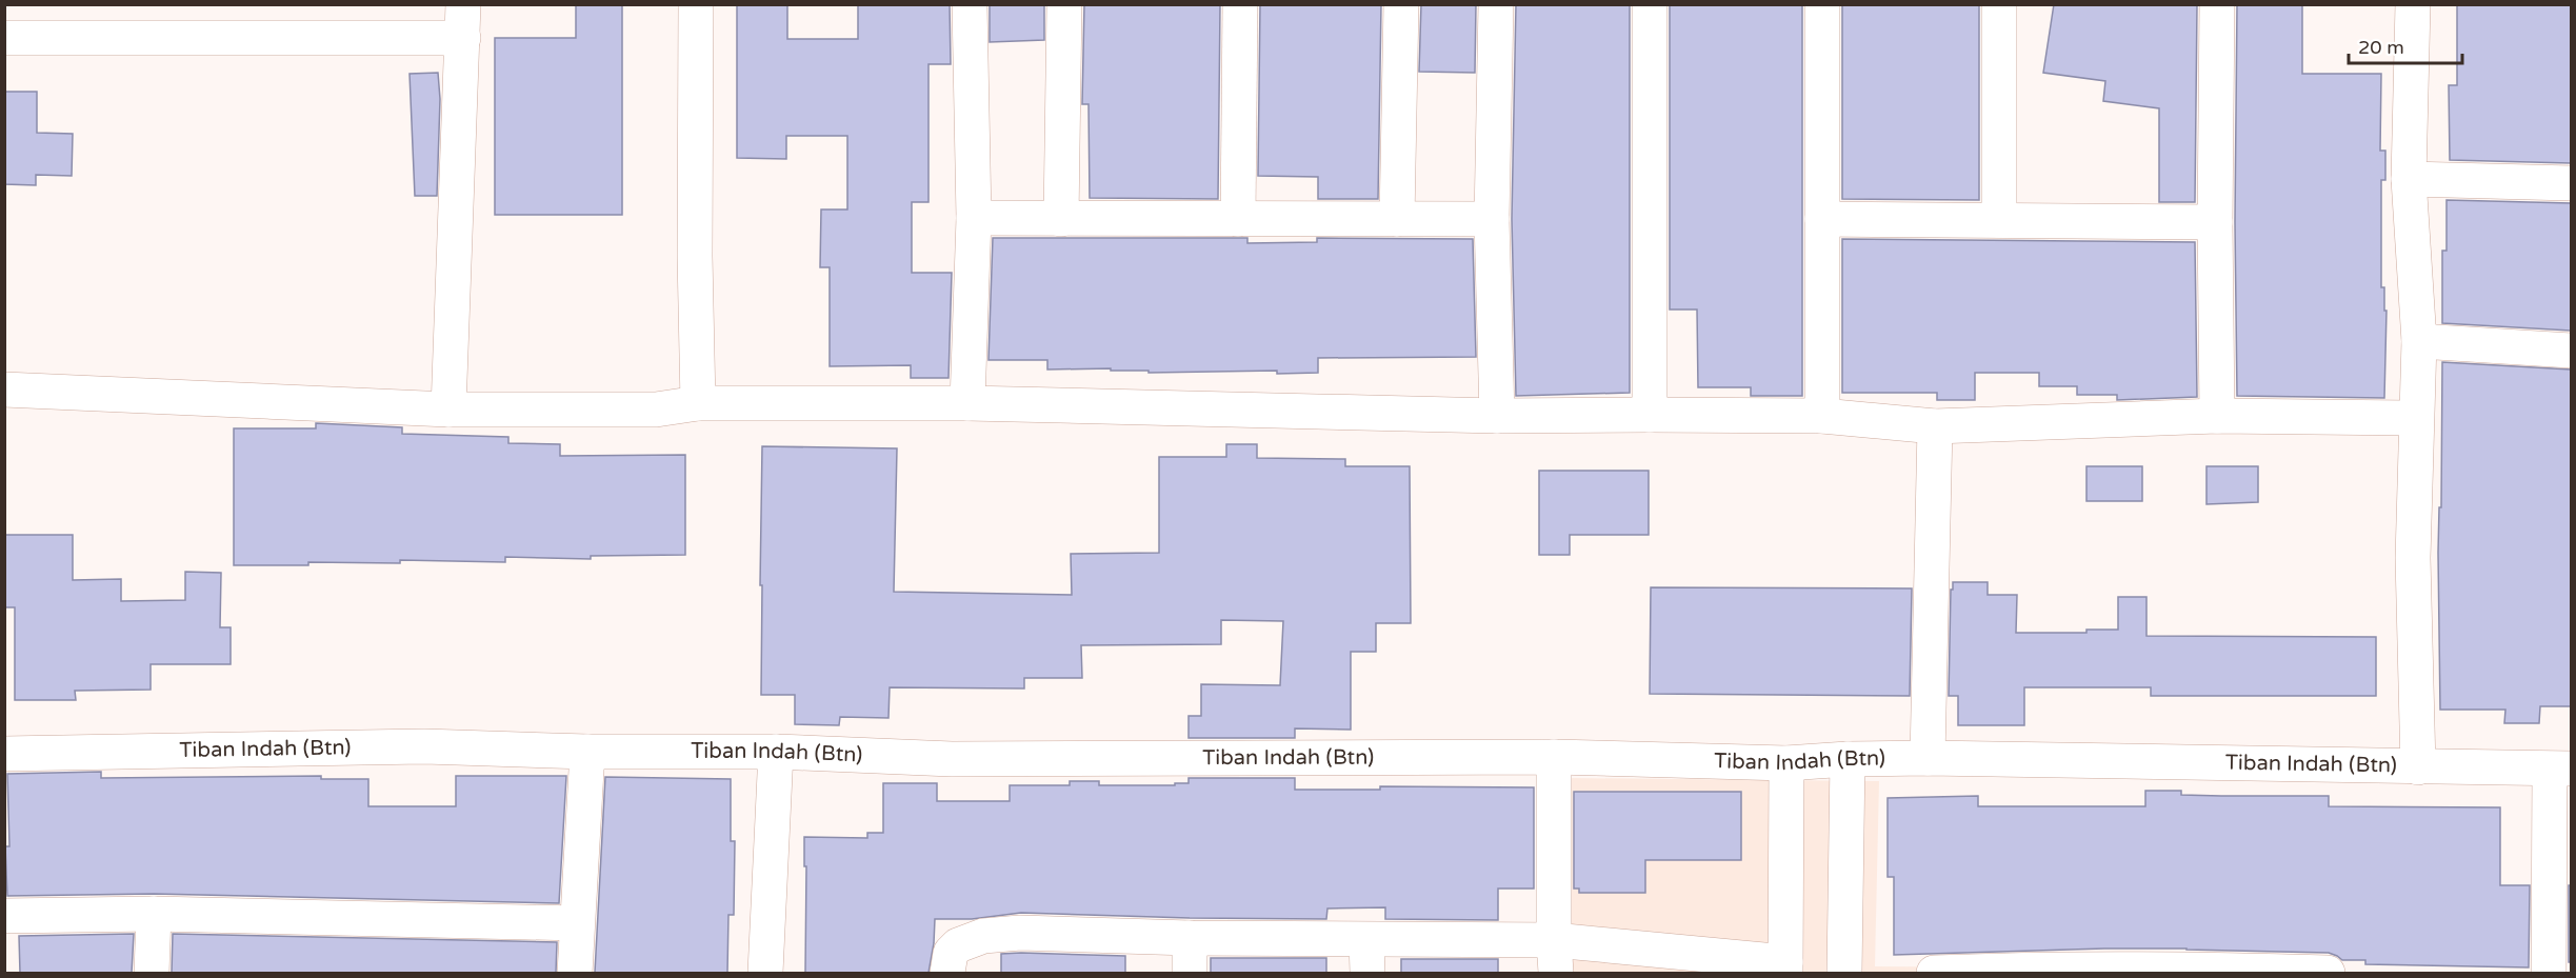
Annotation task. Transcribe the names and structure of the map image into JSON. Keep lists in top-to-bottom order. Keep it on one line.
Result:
{"streets":{"street":["Tiban Indah (Btn)"]},"scale_bar":"20 m"}
